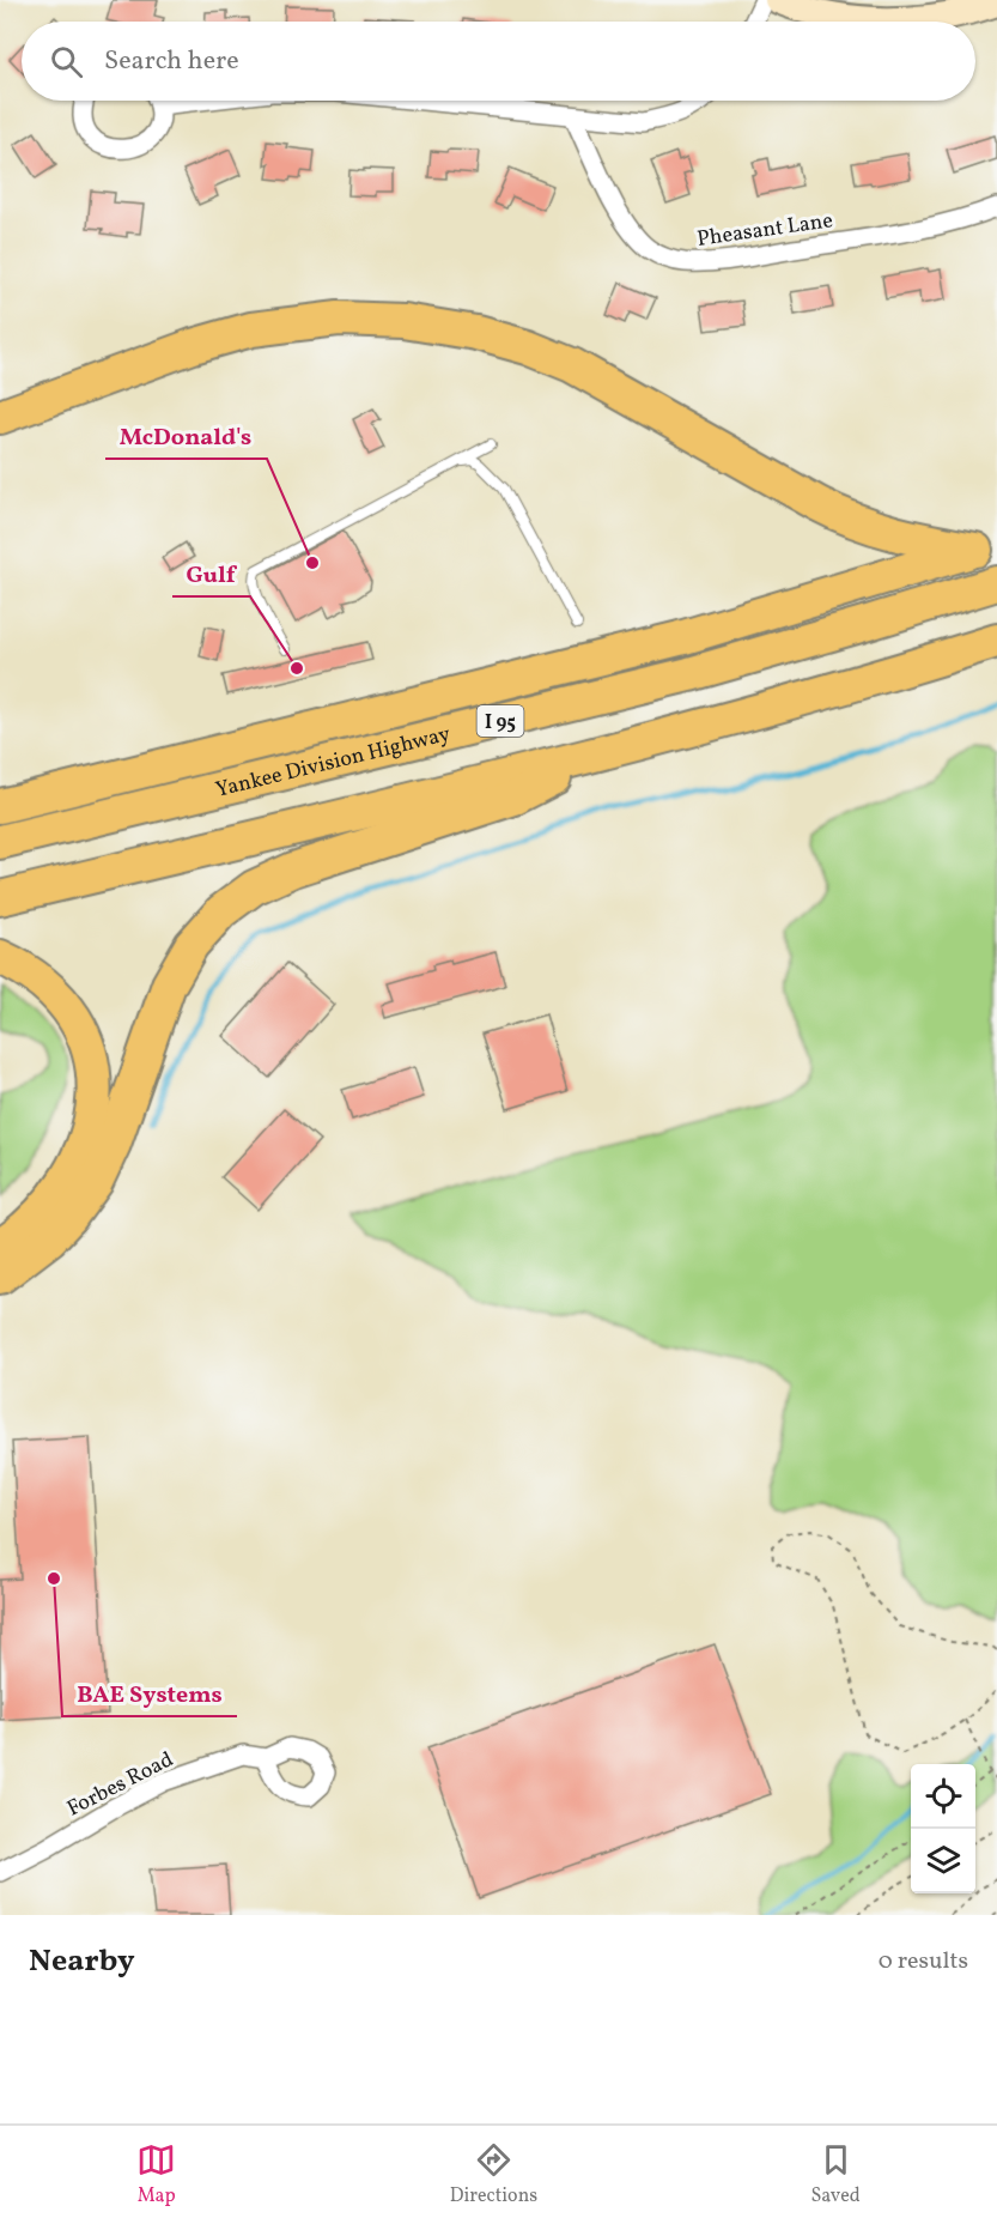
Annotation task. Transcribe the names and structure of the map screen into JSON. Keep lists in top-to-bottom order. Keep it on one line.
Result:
{"streets":{"highway":["I 95","Yankee Division Highway"],"street":["Pheasant Lane","Forbes Road"]},"places":["McDonald's","Gulf","BAE Systems"],"page":{"search":"Search here","heading":["Nearby","0 results"],"nav":["Map","Directions","Saved"]}}
